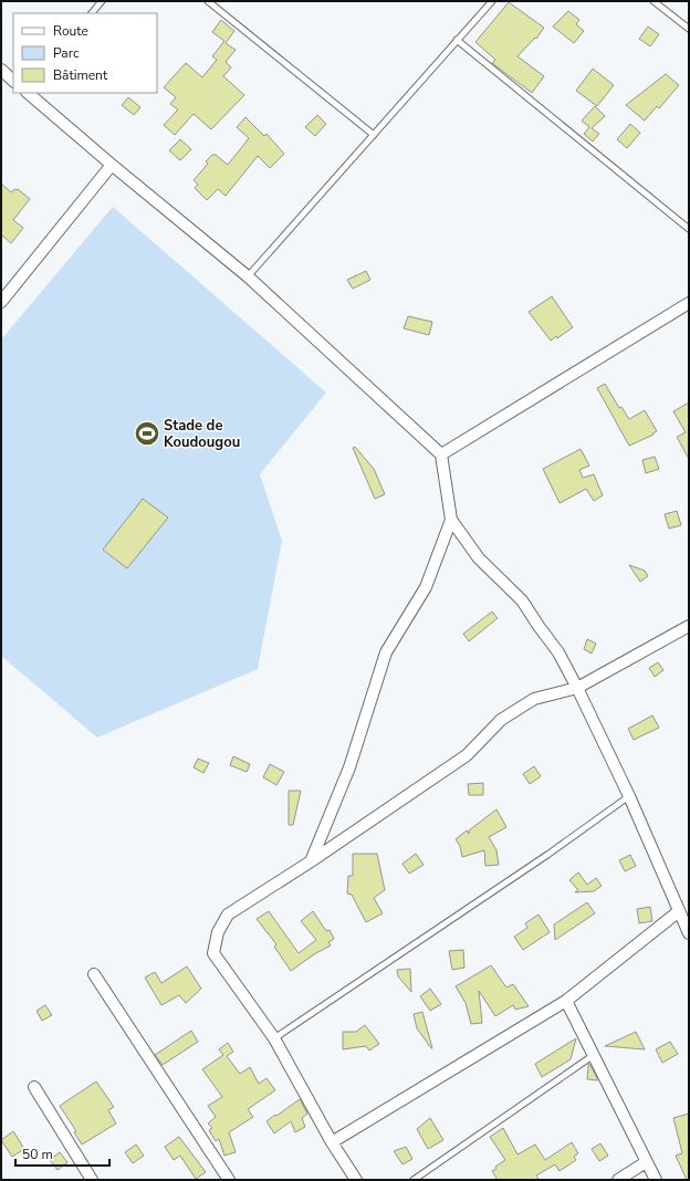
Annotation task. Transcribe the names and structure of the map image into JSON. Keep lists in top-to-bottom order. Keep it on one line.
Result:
{"places":{"sports":["Stade de Koudougou"]},"legend":["Route","Parc","Bâtiment"],"scale_bar":"50 m"}
